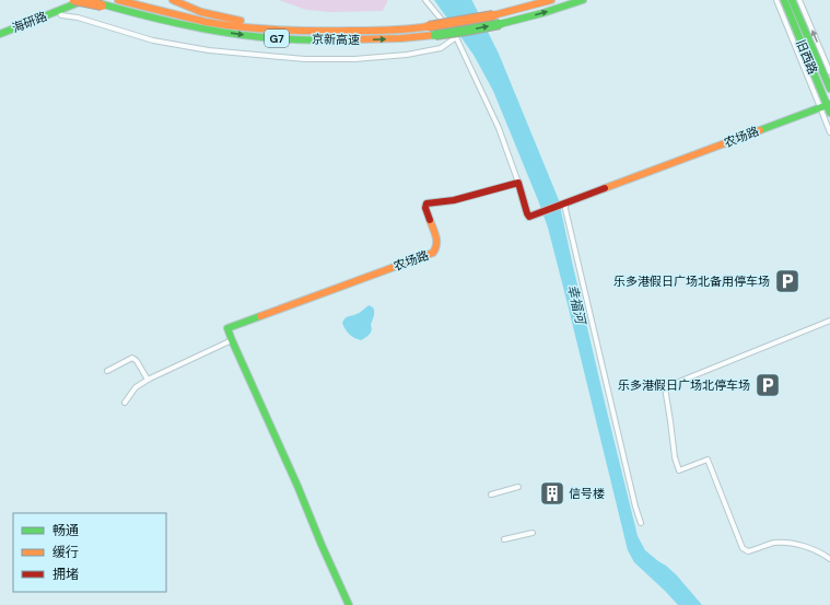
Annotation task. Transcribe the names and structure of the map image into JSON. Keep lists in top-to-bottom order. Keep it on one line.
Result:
{"streets":{"main road":["海研路","G7","京新高速","旧西路","农场路"]},"crossings":[["旧西路","农场路"]],"water":["幸福河"],"places":{"parking":["乐多港假日广场北备用停车场","乐多港假日广场北停车场"],"building":["信号楼"]},"legend":["畅通","缓行","拥堵"]}
